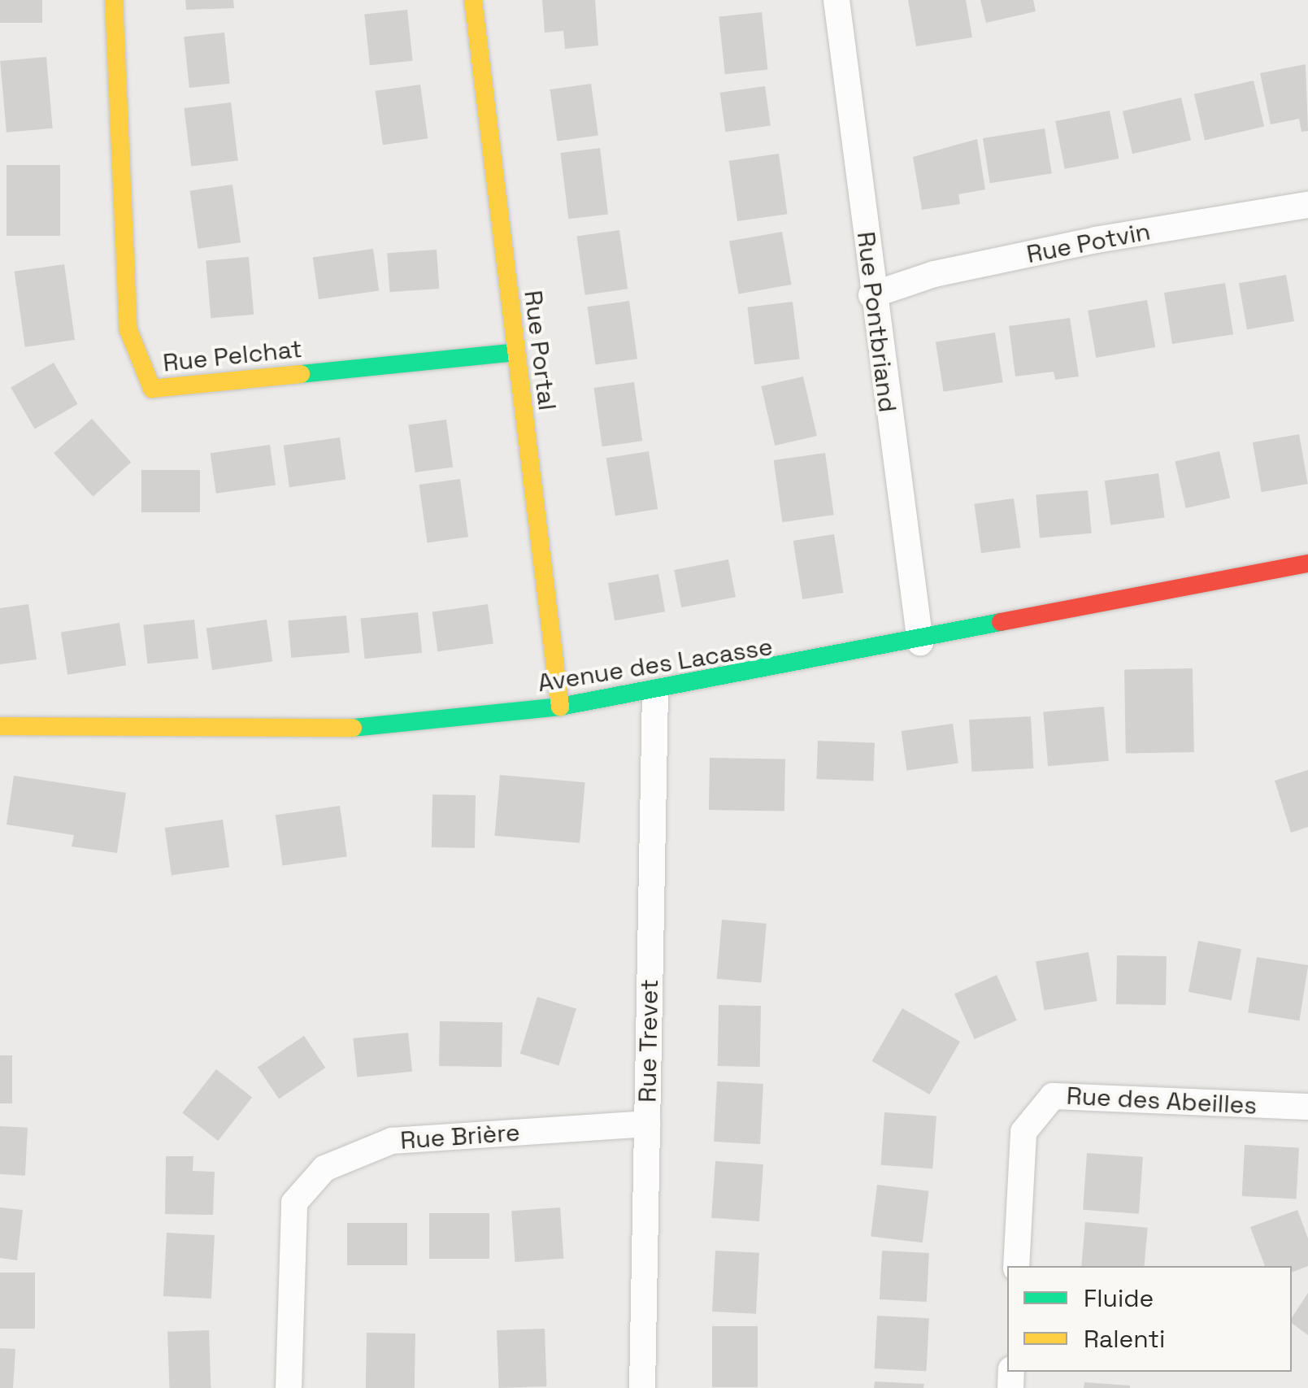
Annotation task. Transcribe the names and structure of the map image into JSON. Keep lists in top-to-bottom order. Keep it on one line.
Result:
{"streets":{"street":["Rue Potvin","Rue Pontbriand","Rue Portal","Rue Pelchat","Avenue des Lacasse","Rue Trevet","Rue des Abeilles","Rue Brière"]},"crossings":[["Rue Potvin","Rue Pontbriand"],["Rue Pontbriand","Avenue des Lacasse"],["Rue Portal","Rue Pelchat"],["Rue Portal","Avenue des Lacasse"],["Avenue des Lacasse","Rue Trevet"],["Rue Trevet","Rue Brière"]],"legend":["Fluide","Ralenti"]}
